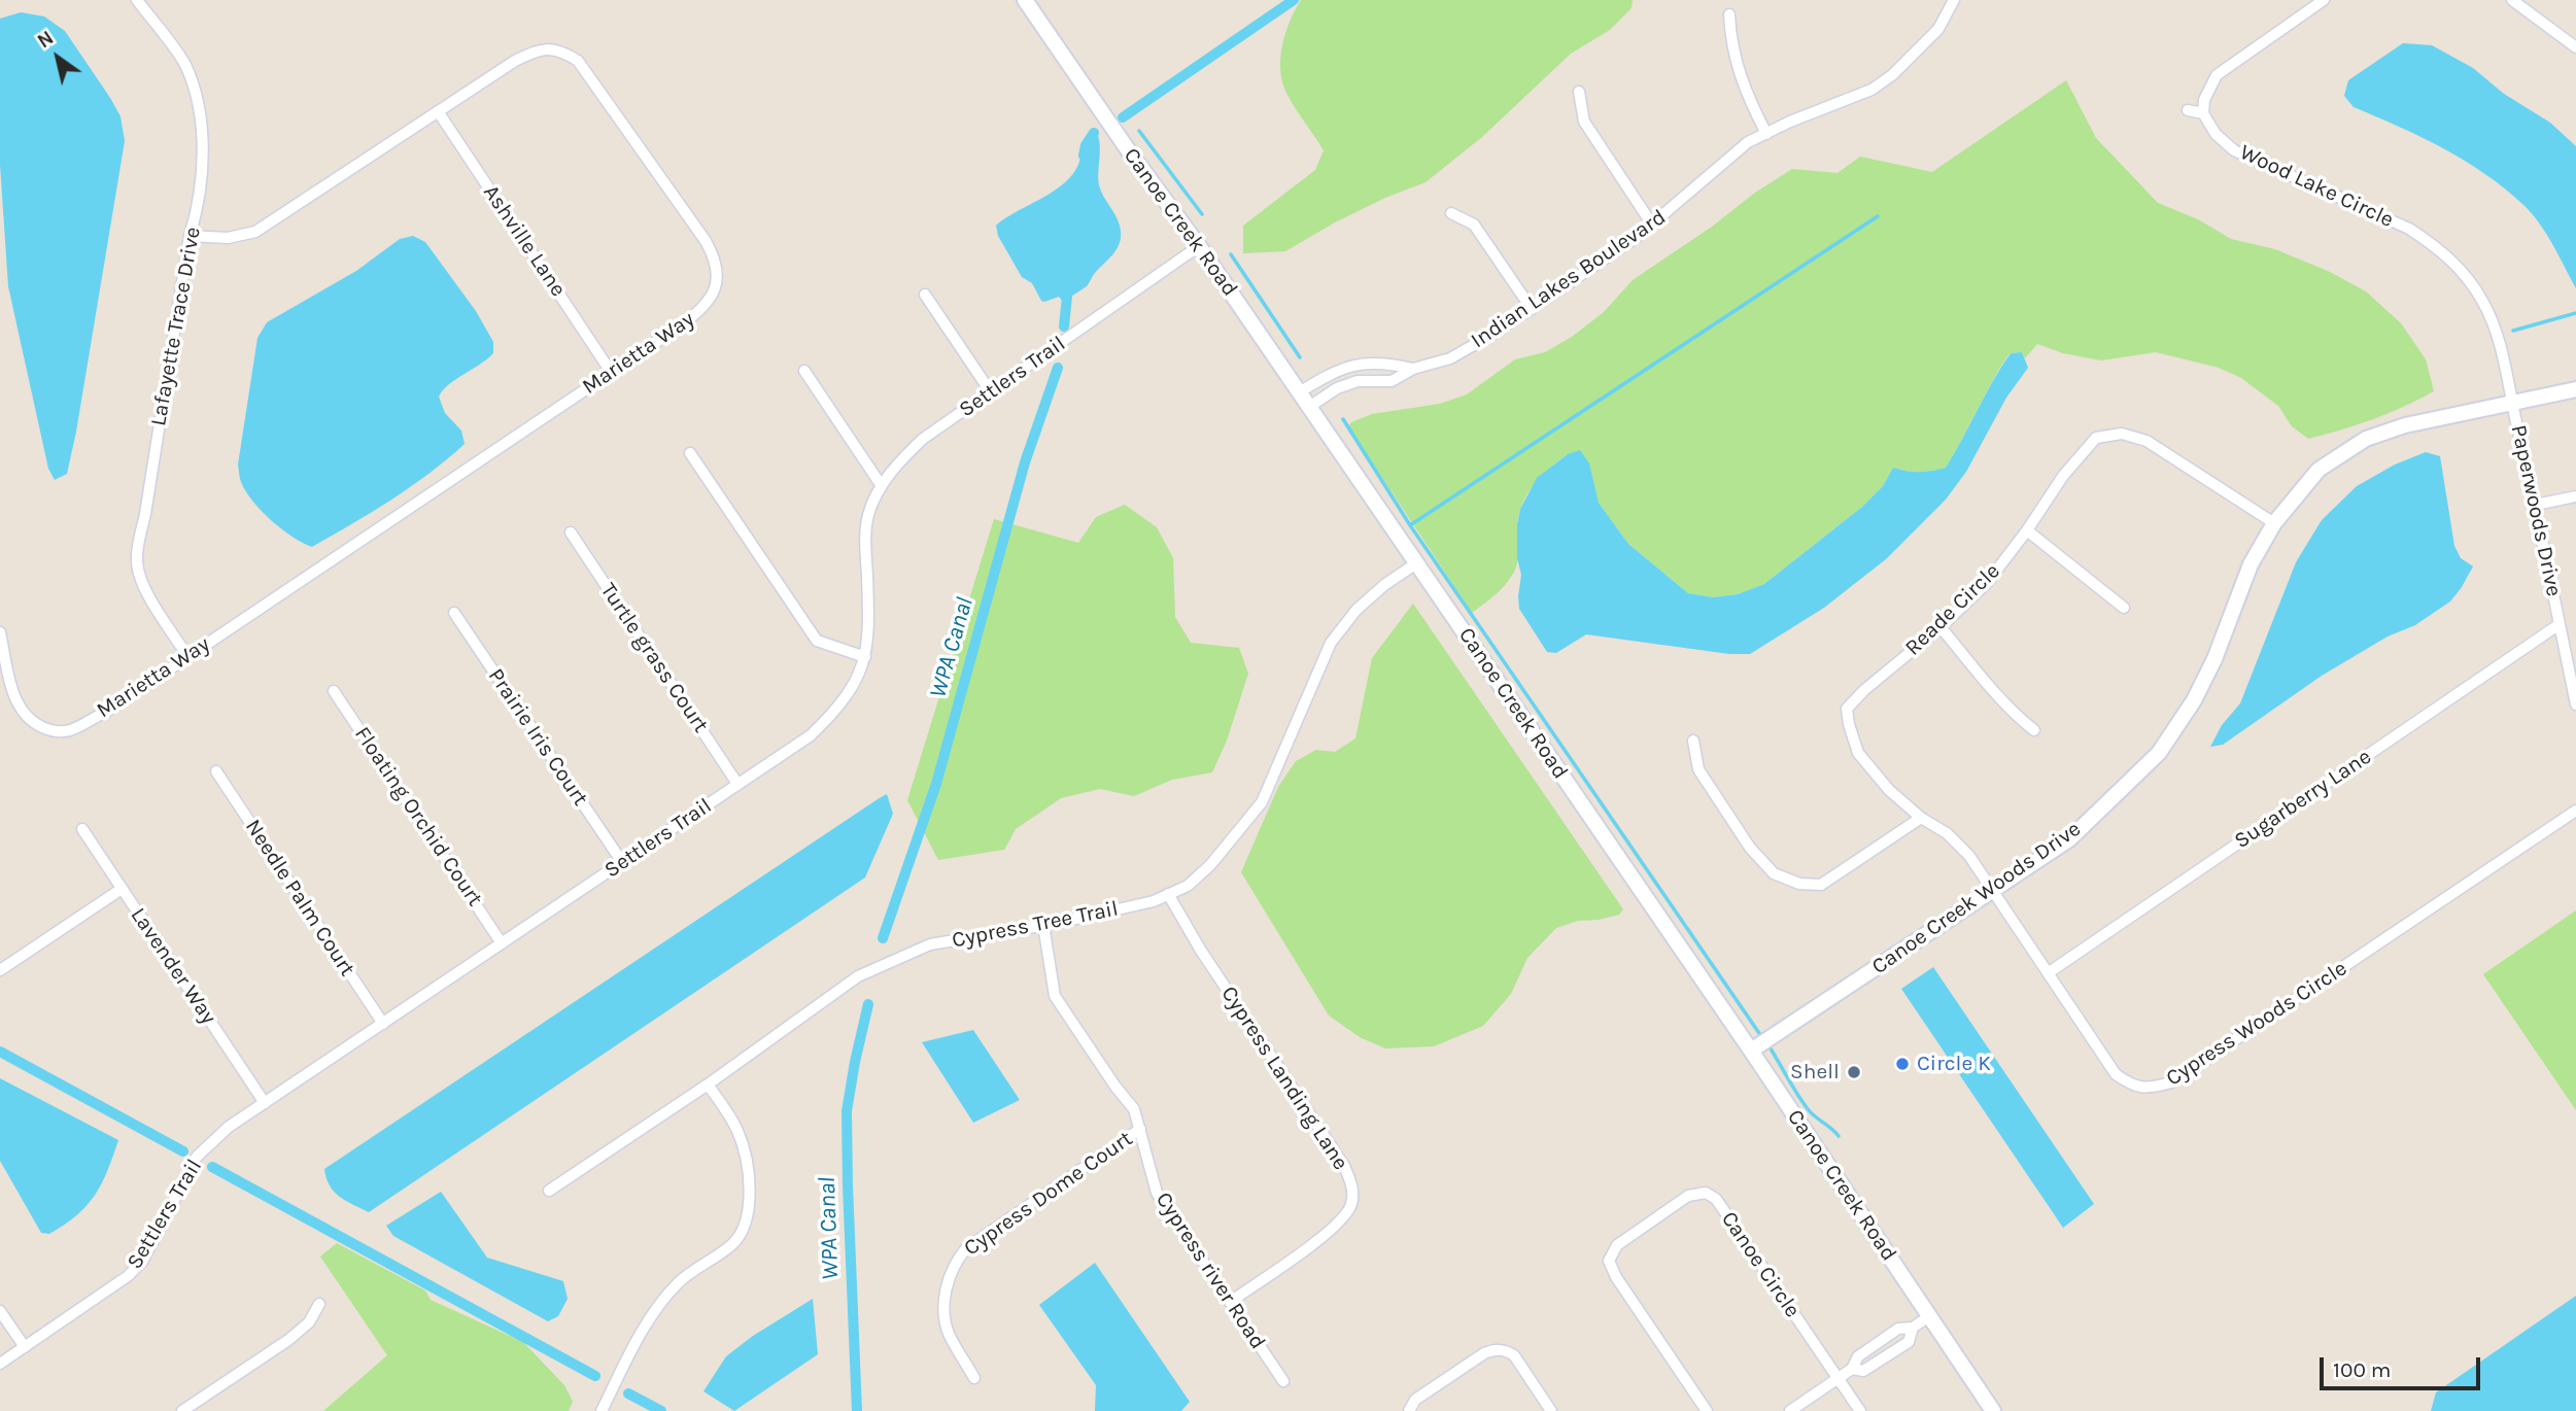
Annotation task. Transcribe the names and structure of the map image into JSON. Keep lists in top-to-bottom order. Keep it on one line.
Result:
{"streets":{"main road":["Canoe Creek Road","Canoe Creek Woods Drive"],"street":["Wood Lake Circle","Ashville Lane","Indian Lakes Boulevard","Lafayette Trace Drive","Marietta Way","Settlers Trail","Paperwoods Drive","Reade Circle","Turtle grass Court","Prairie Iris Court","Sugarberry Lane","Floating Orchid Court","Needle Palm Court","Cypress Tree Trail","Lavender Way","Cypress Woods Circle","Cypress Landing Lane","Cypress Dome Court","Canoe Circle","Cypress river Road"]},"crossings":[["Wood Lake Circle","Paperwoods Drive"],["Wood Lake Circle","Canoe Creek Woods Drive"],["Canoe Creek Road","Indian Lakes Boulevard"],["Canoe Creek Road","Settlers Trail"],["Canoe Creek Road","Canoe Creek Woods Drive"],["Canoe Creek Road","Cypress Tree Trail"],["Ashville Lane","Marietta Way"],["Lafayette Trace Drive","Marietta Way"],["Settlers Trail","Turtle grass Court"],["Settlers Trail","Prairie Iris Court"],["Settlers Trail","Floating Orchid Court"],["Settlers Trail","Needle Palm Court"],["Settlers Trail","Lavender Way"],["Paperwoods Drive","Sugarberry Lane"],["Paperwoods Drive","Canoe Creek Woods Drive"],["Reade Circle","Canoe Creek Woods Drive"],["Reade Circle","Cypress Woods Circle"],["Sugarberry Lane","Cypress Woods Circle"],["Canoe Creek Woods Drive","Cypress Woods Circle"],["Cypress Tree Trail","Cypress Landing Lane"],["Cypress Tree Trail","Cypress river Road"],["Cypress Landing Lane","Cypress river Road"],["Cypress Dome Court","Cypress river Road"]],"water":["WPA Canal"],"places":["Circle K","Shell"],"scale_bar":"100 m","north":"top left"}
